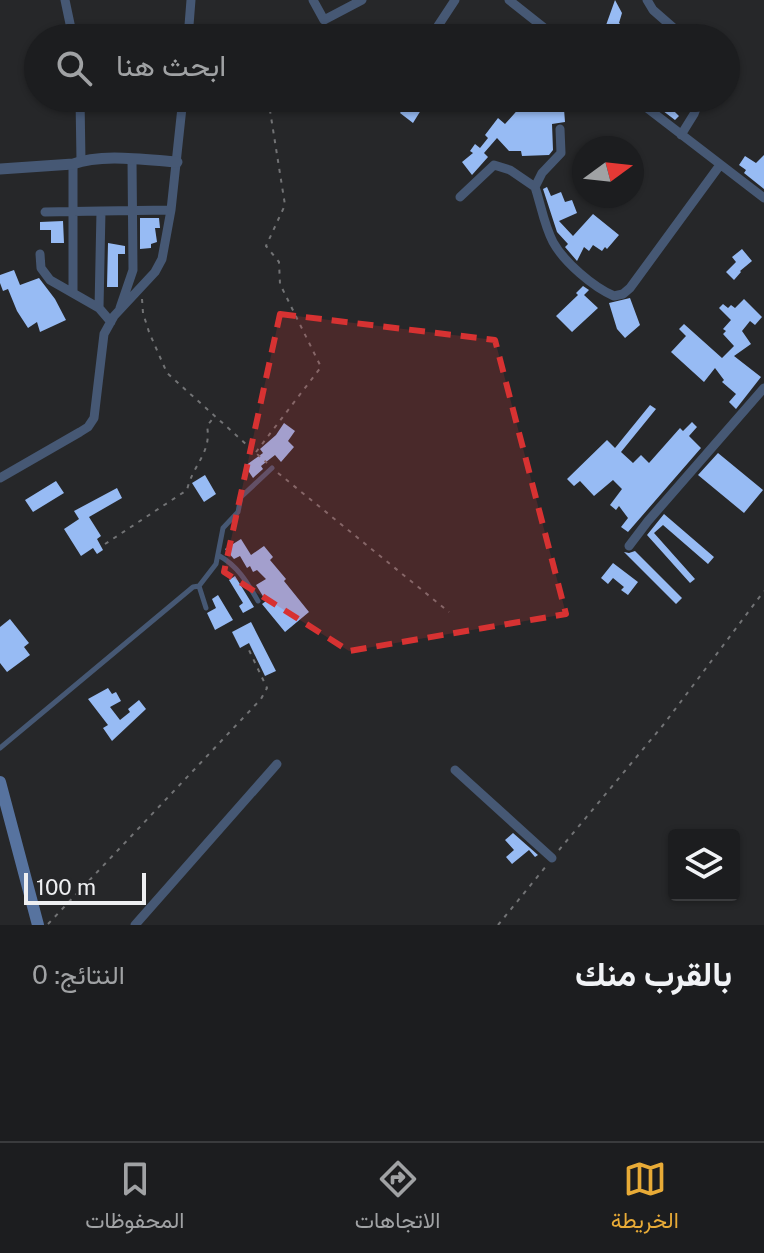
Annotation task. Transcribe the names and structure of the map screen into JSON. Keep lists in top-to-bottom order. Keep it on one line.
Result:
{"scale_bar":"100 m","north":"right","page":{"search":"ابحث هنا","scale":"100 m","heading":["بالقرب منك","النتائج: 0"],"nav":["الخريطة","الاتجاهات","المحفوظات"]}}
